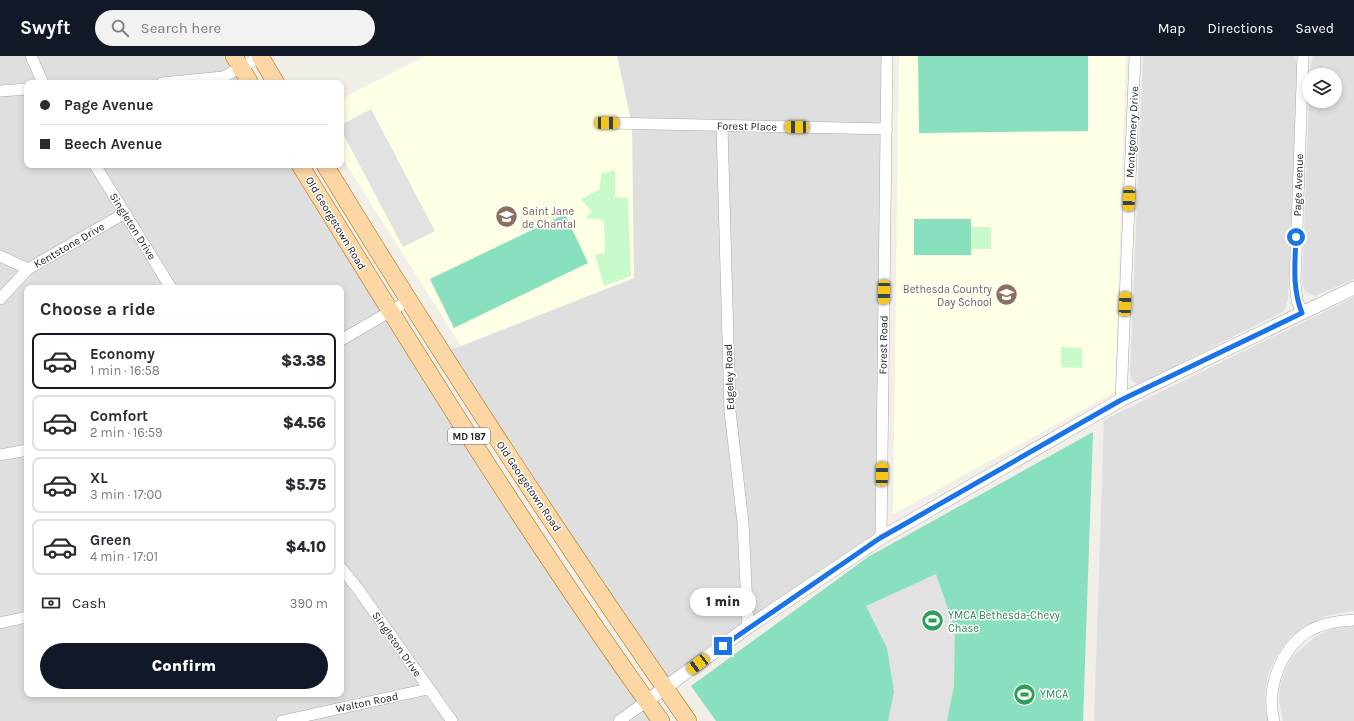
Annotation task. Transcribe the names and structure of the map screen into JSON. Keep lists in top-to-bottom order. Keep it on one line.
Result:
{"streets":{"main road":["Old Georgetown Road","MD 187"],"street":["Forest Place","Montgomery Drive","Page Avenue","Singleton Drive","Kentstone Drive","Forest Road","Edgeley Road","Walton Road"]},"crossings":[["Forest Place","Forest Road"],["Forest Place","Edgeley Road"],["Singleton Drive","Kentstone Drive"],["Singleton Drive","Walton Road"]],"places":{"school or university":["Saint Jane de Chantal","Bethesda Country Day School"],"sports":["YMCA Bethesda-Chevy Chase","YMCA"]},"page":{"header":"Swyft","search":"Search here","nav":["Map","Directions","Saved"],"banner":["Page Avenue","Beech Avenue"],"heading":"Choose a ride","list":[{"name":"Economy","note":"1 min · 16:58","value":"$3.38"},{"name":"Comfort","note":"2 min · 16:59","value":"$4.56"},{"name":"XL","note":"3 min · 17:00","value":"$5.75"},{"name":"Green","note":"4 min · 17:01","value":"$4.10"}],"pay":["Cash","390 m"],"bubble":"1 min","buttons":"Confirm"}}
